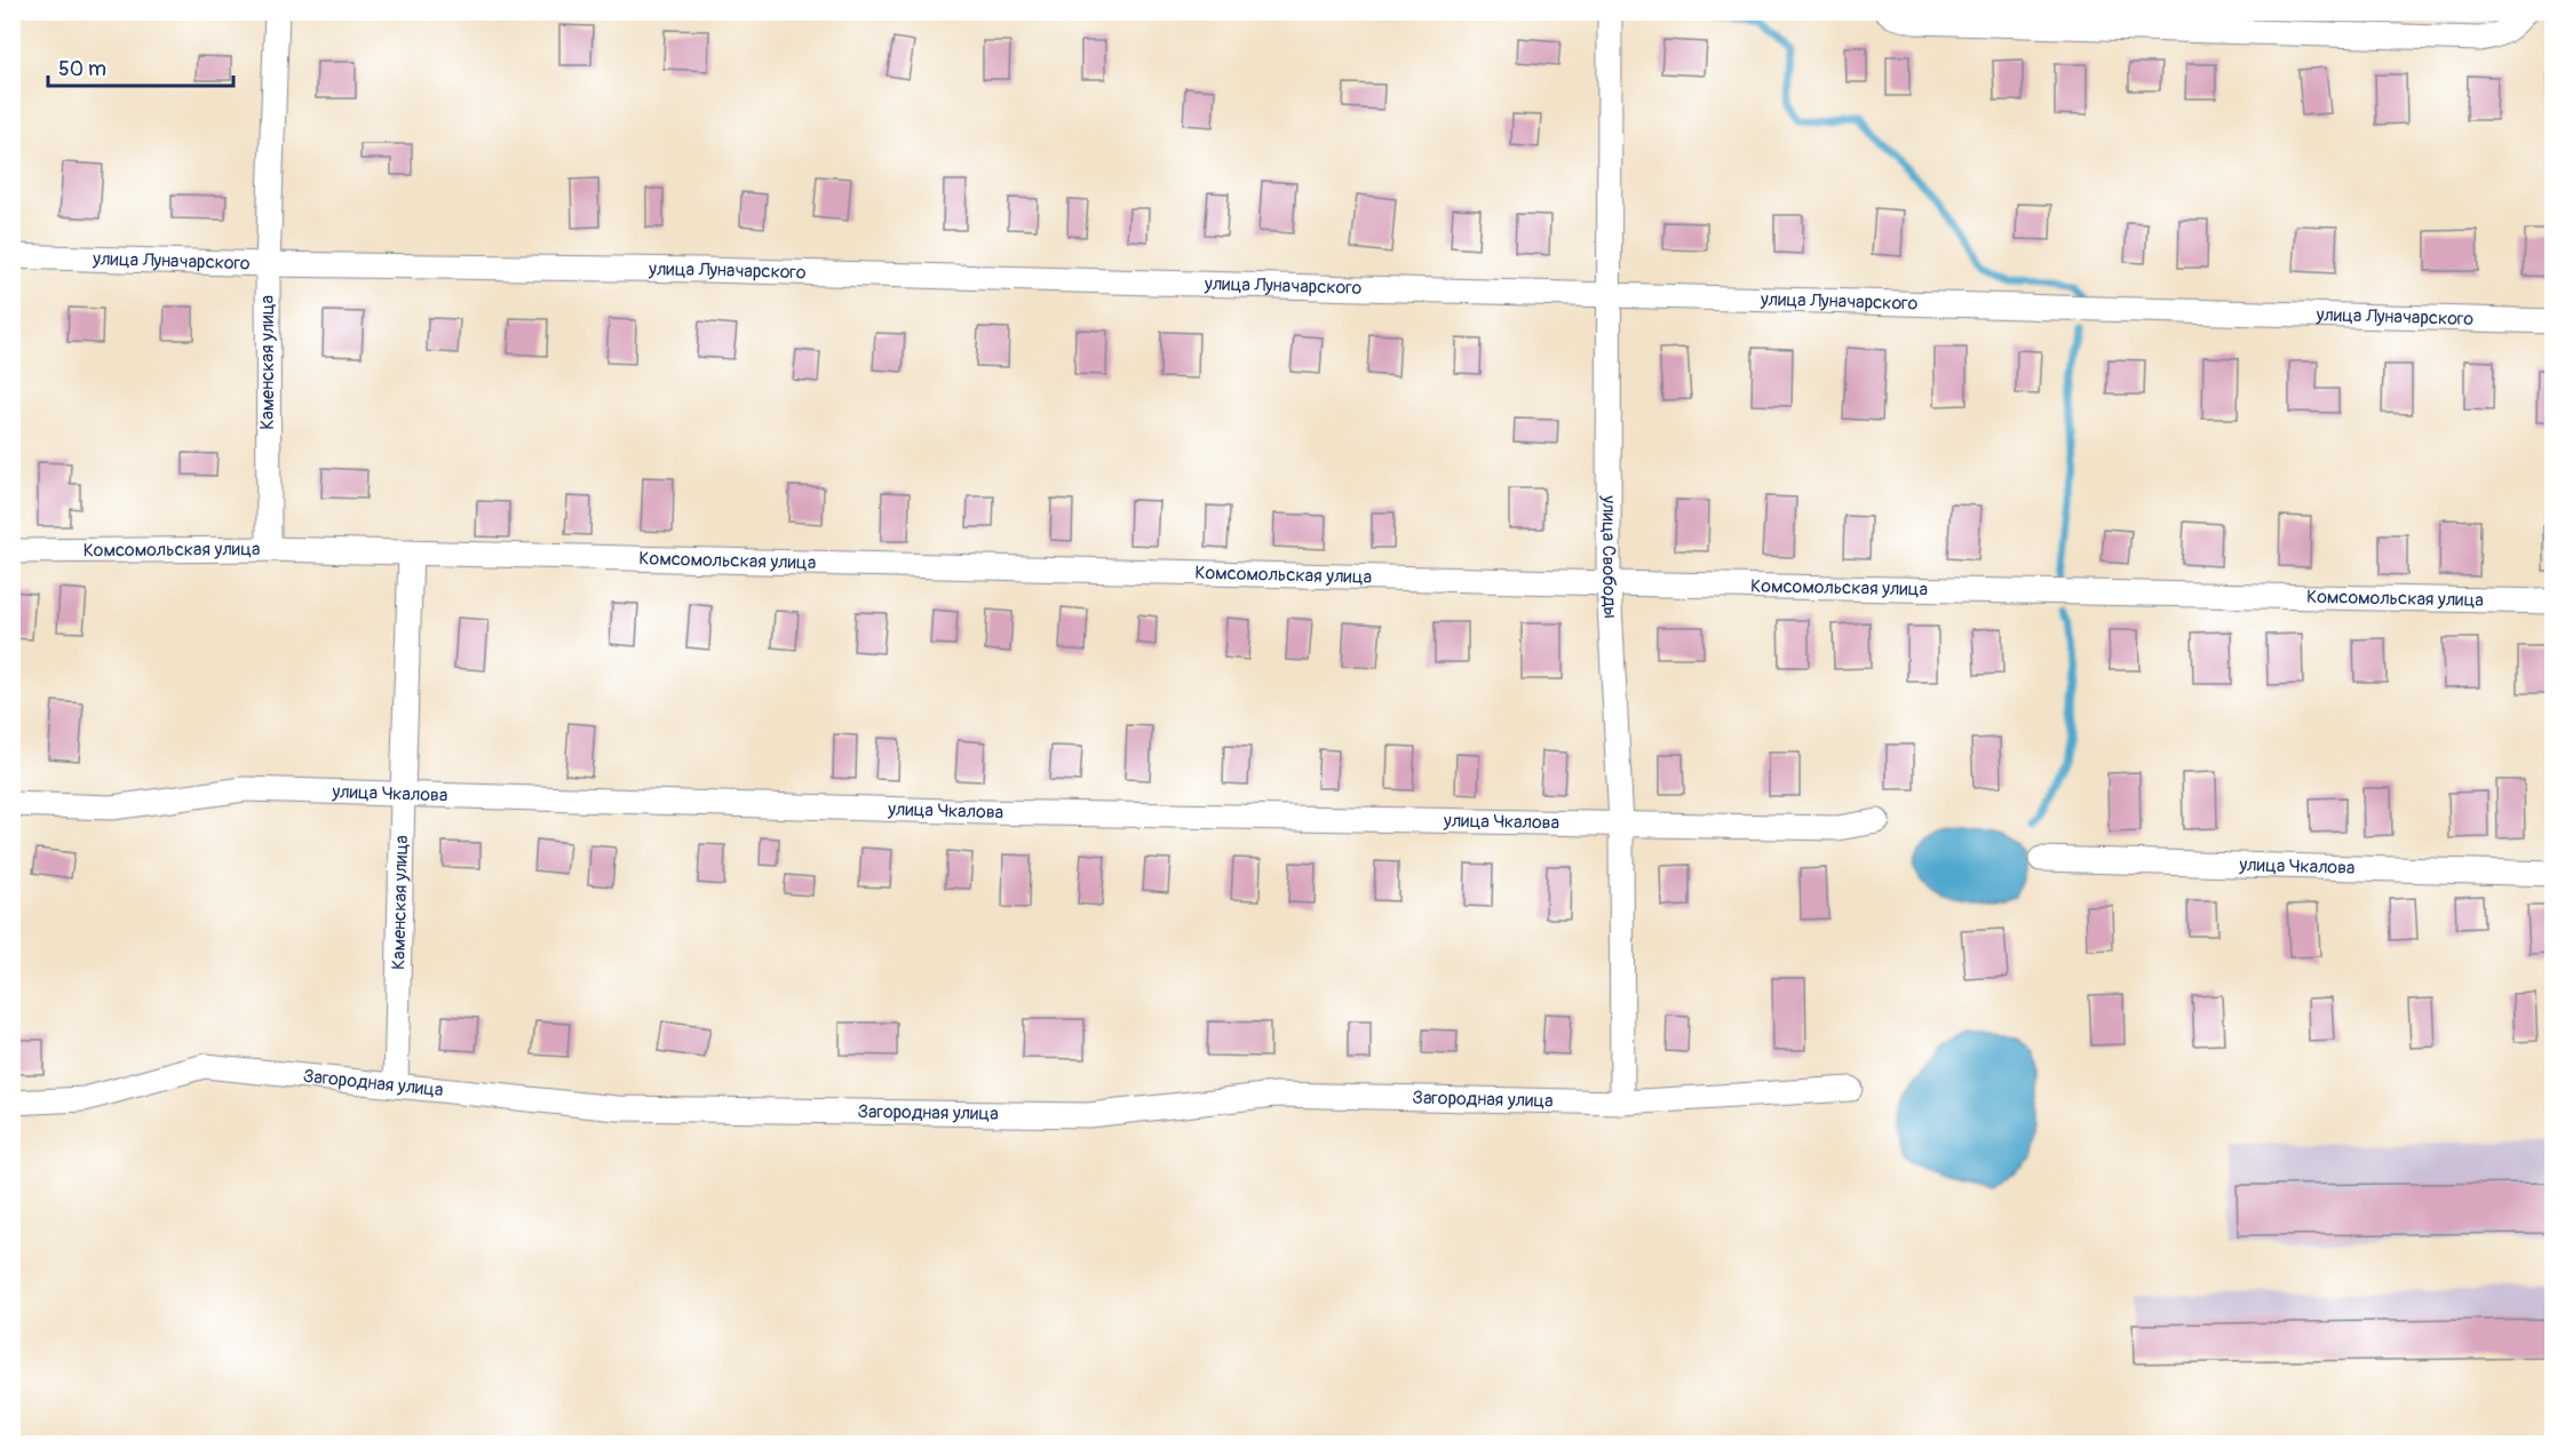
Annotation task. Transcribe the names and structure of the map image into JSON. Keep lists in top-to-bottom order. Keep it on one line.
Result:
{"streets":{"street":["улица Луначарского","Каменская улица","Комсомольская улица","улица Свободы","улица Чкалова","Загородная улица"]},"crossings":[["улица Луначарского","Каменская улица"],["улица Луначарского","улица Свободы"],["Каменская улица","Комсомольская улица"],["Каменская улица","улица Чкалова"],["Каменская улица","Загородная улица"],["Комсомольская улица","улица Свободы"],["улица Свободы","улица Чкалова"],["улица Свободы","Загородная улица"]],"scale_bar":"50 m"}
